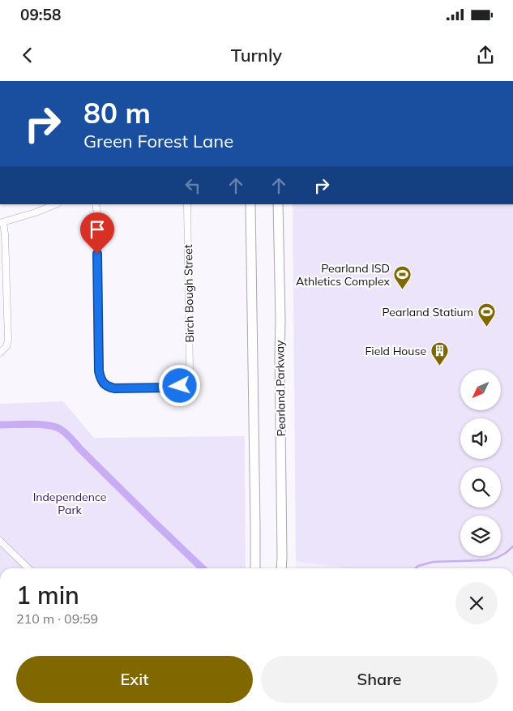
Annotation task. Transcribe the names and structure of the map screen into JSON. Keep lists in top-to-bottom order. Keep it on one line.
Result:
{"streets":{"main road":["Pearland Parkway"],"street":["Birch Bough Street"]},"parks":["Independence Park"],"places":{"sports":["Pearland ISD Athletics Complex","Pearland Statium"],"building":["Field House"]},"north":"bottom left","page":{"status":"09:58","header":"Turnly","turn":["80 m","Green Forest Lane"],"heading":["1 min","210 m · 09:59"],"buttons":["Exit","Share"]}}
